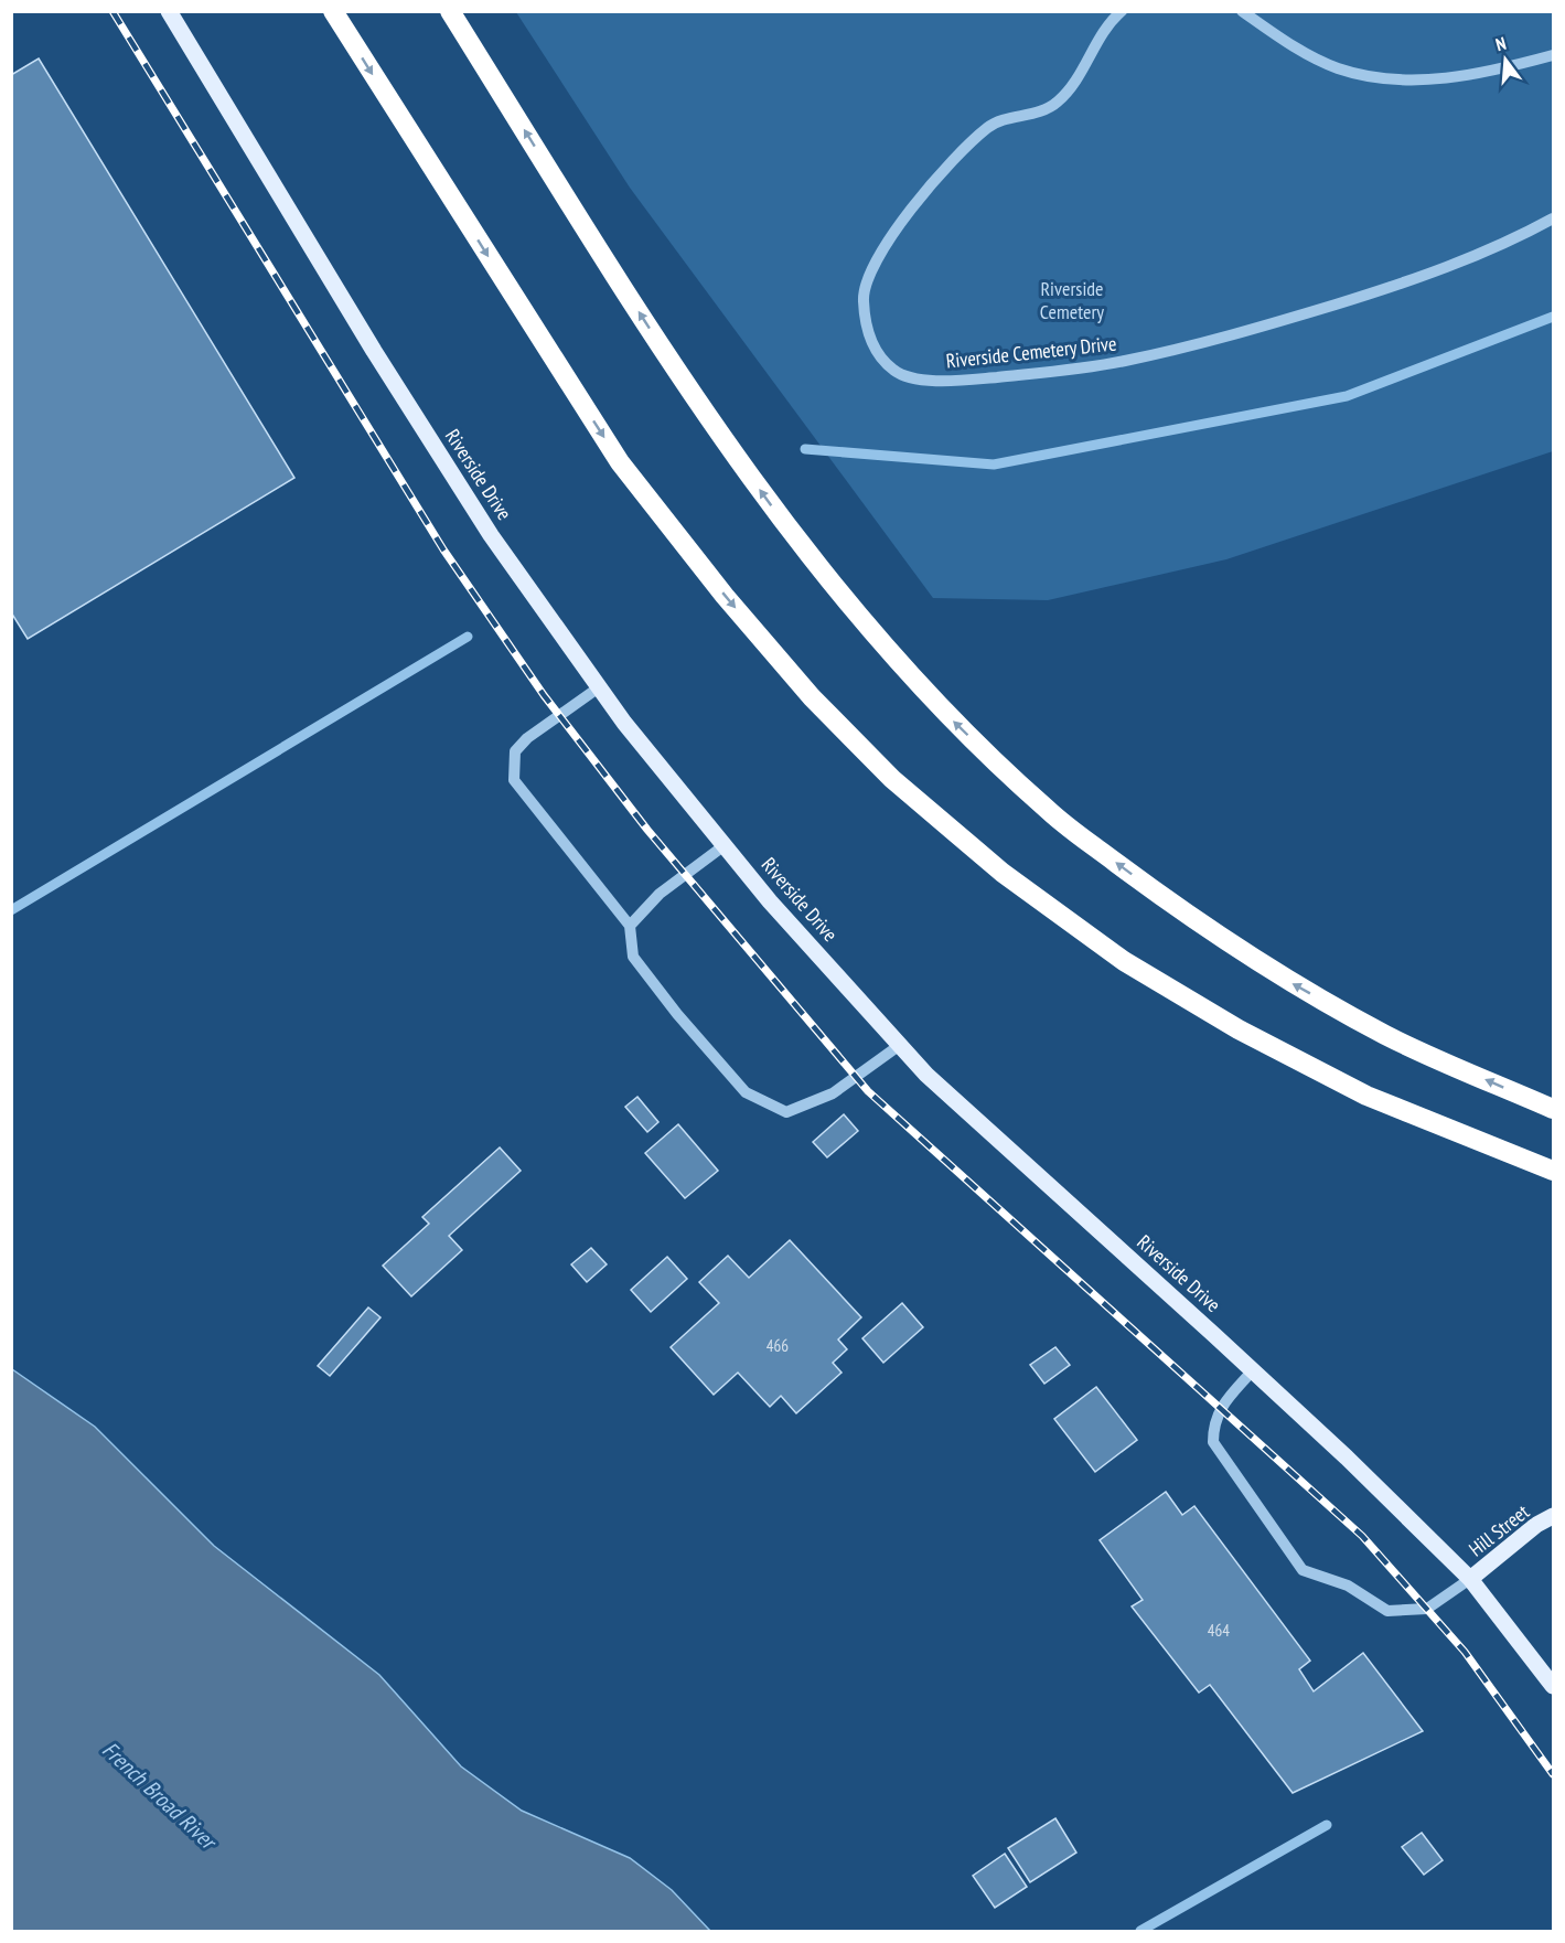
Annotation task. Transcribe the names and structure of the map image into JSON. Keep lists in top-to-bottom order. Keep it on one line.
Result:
{"streets":{"main road":["Riverside Drive","Hill Street"],"lane":["Riverside Cemetery Drive"]},"crossings":[["Riverside Drive","Hill Street"]],"water":["French Broad River"],"parks":["Riverside Cemetery"],"house_numbers":["466","464"],"north":"top"}
